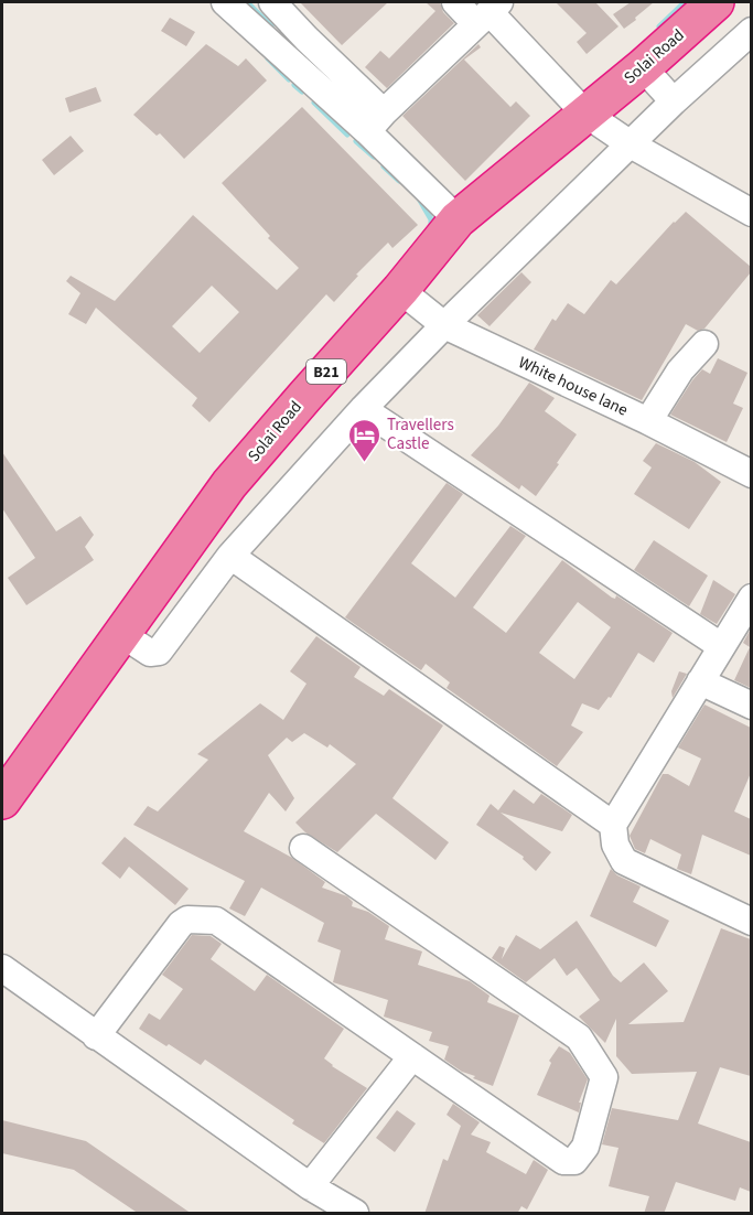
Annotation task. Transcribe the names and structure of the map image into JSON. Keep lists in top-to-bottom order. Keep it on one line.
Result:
{"streets":{"highway":["Solai Road","B21"],"street":["White house lane"]},"crossings":[["Solai Road","White house lane"]],"places":{"hotel":["Travellers Castle"]}}
